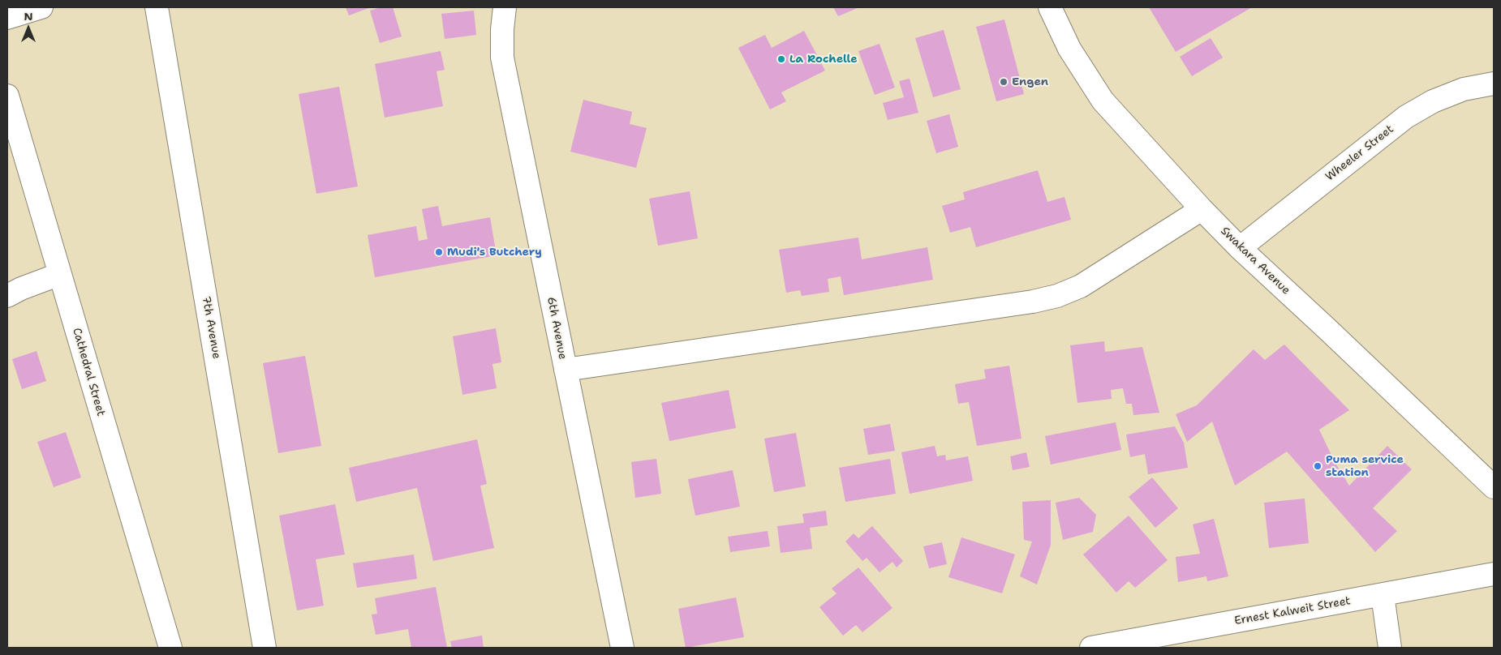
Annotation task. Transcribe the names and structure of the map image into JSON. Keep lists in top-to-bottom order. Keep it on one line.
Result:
{"streets":{"street":["Wheeler Street","Swakara Avenue","7th Avenue","6th Avenue","Cathedral Street","Ernest Kalweit Street"]},"crossings":[["Wheeler Street","Swakara Avenue"]],"places":["La Rochelle","Engen","Mudi's Butchery","Puma service station"],"north":"top"}
